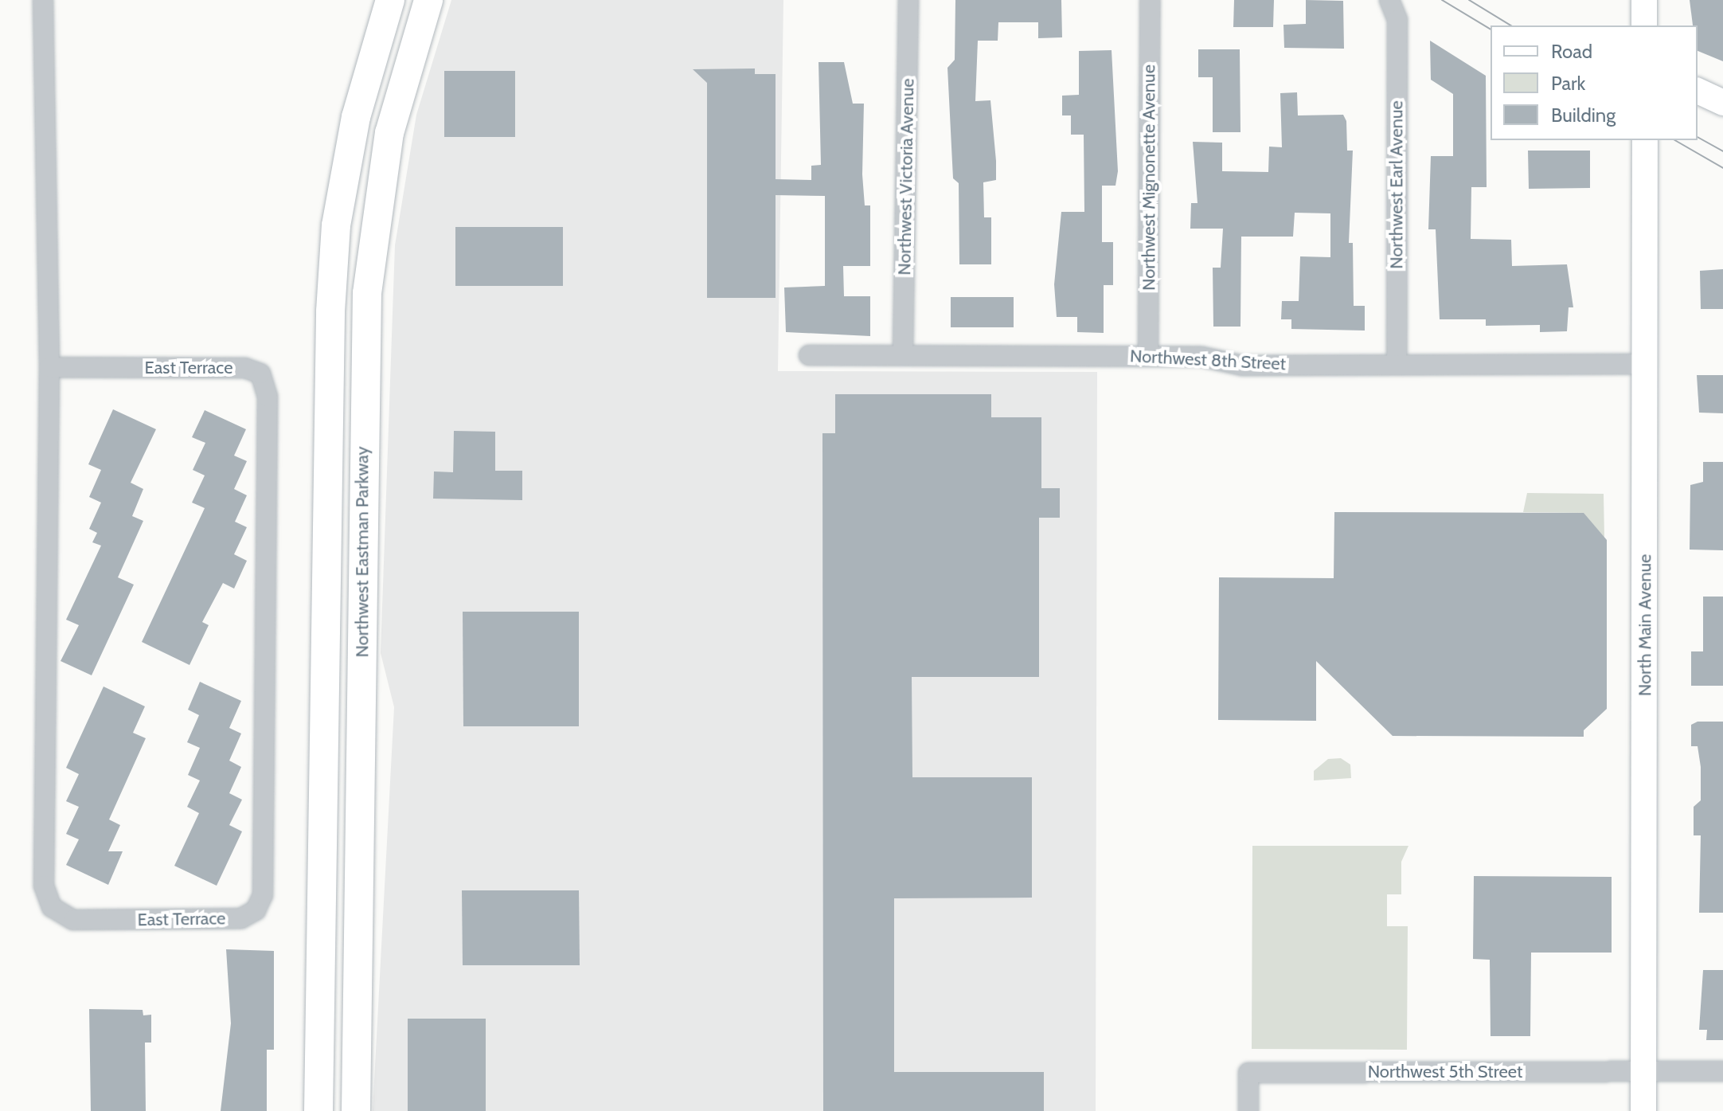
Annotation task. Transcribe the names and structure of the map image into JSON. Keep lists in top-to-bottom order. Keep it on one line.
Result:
{"streets":{"main road":["Northwest Eastman Parkway"],"street":["Northwest Victoria Avenue","Northwest Mignonette Avenue","Northwest Earl Avenue","Northwest 8th Street","East Terrace","North Main Avenue","Northwest 5th Street"]},"crossings":[["Northwest Victoria Avenue","Northwest 8th Street"],["Northwest Mignonette Avenue","Northwest 8th Street"],["Northwest Earl Avenue","Northwest 8th Street"],["Northwest 8th Street","North Main Avenue"],["North Main Avenue","Northwest 5th Street"]],"legend":["Road","Park","Building"]}
